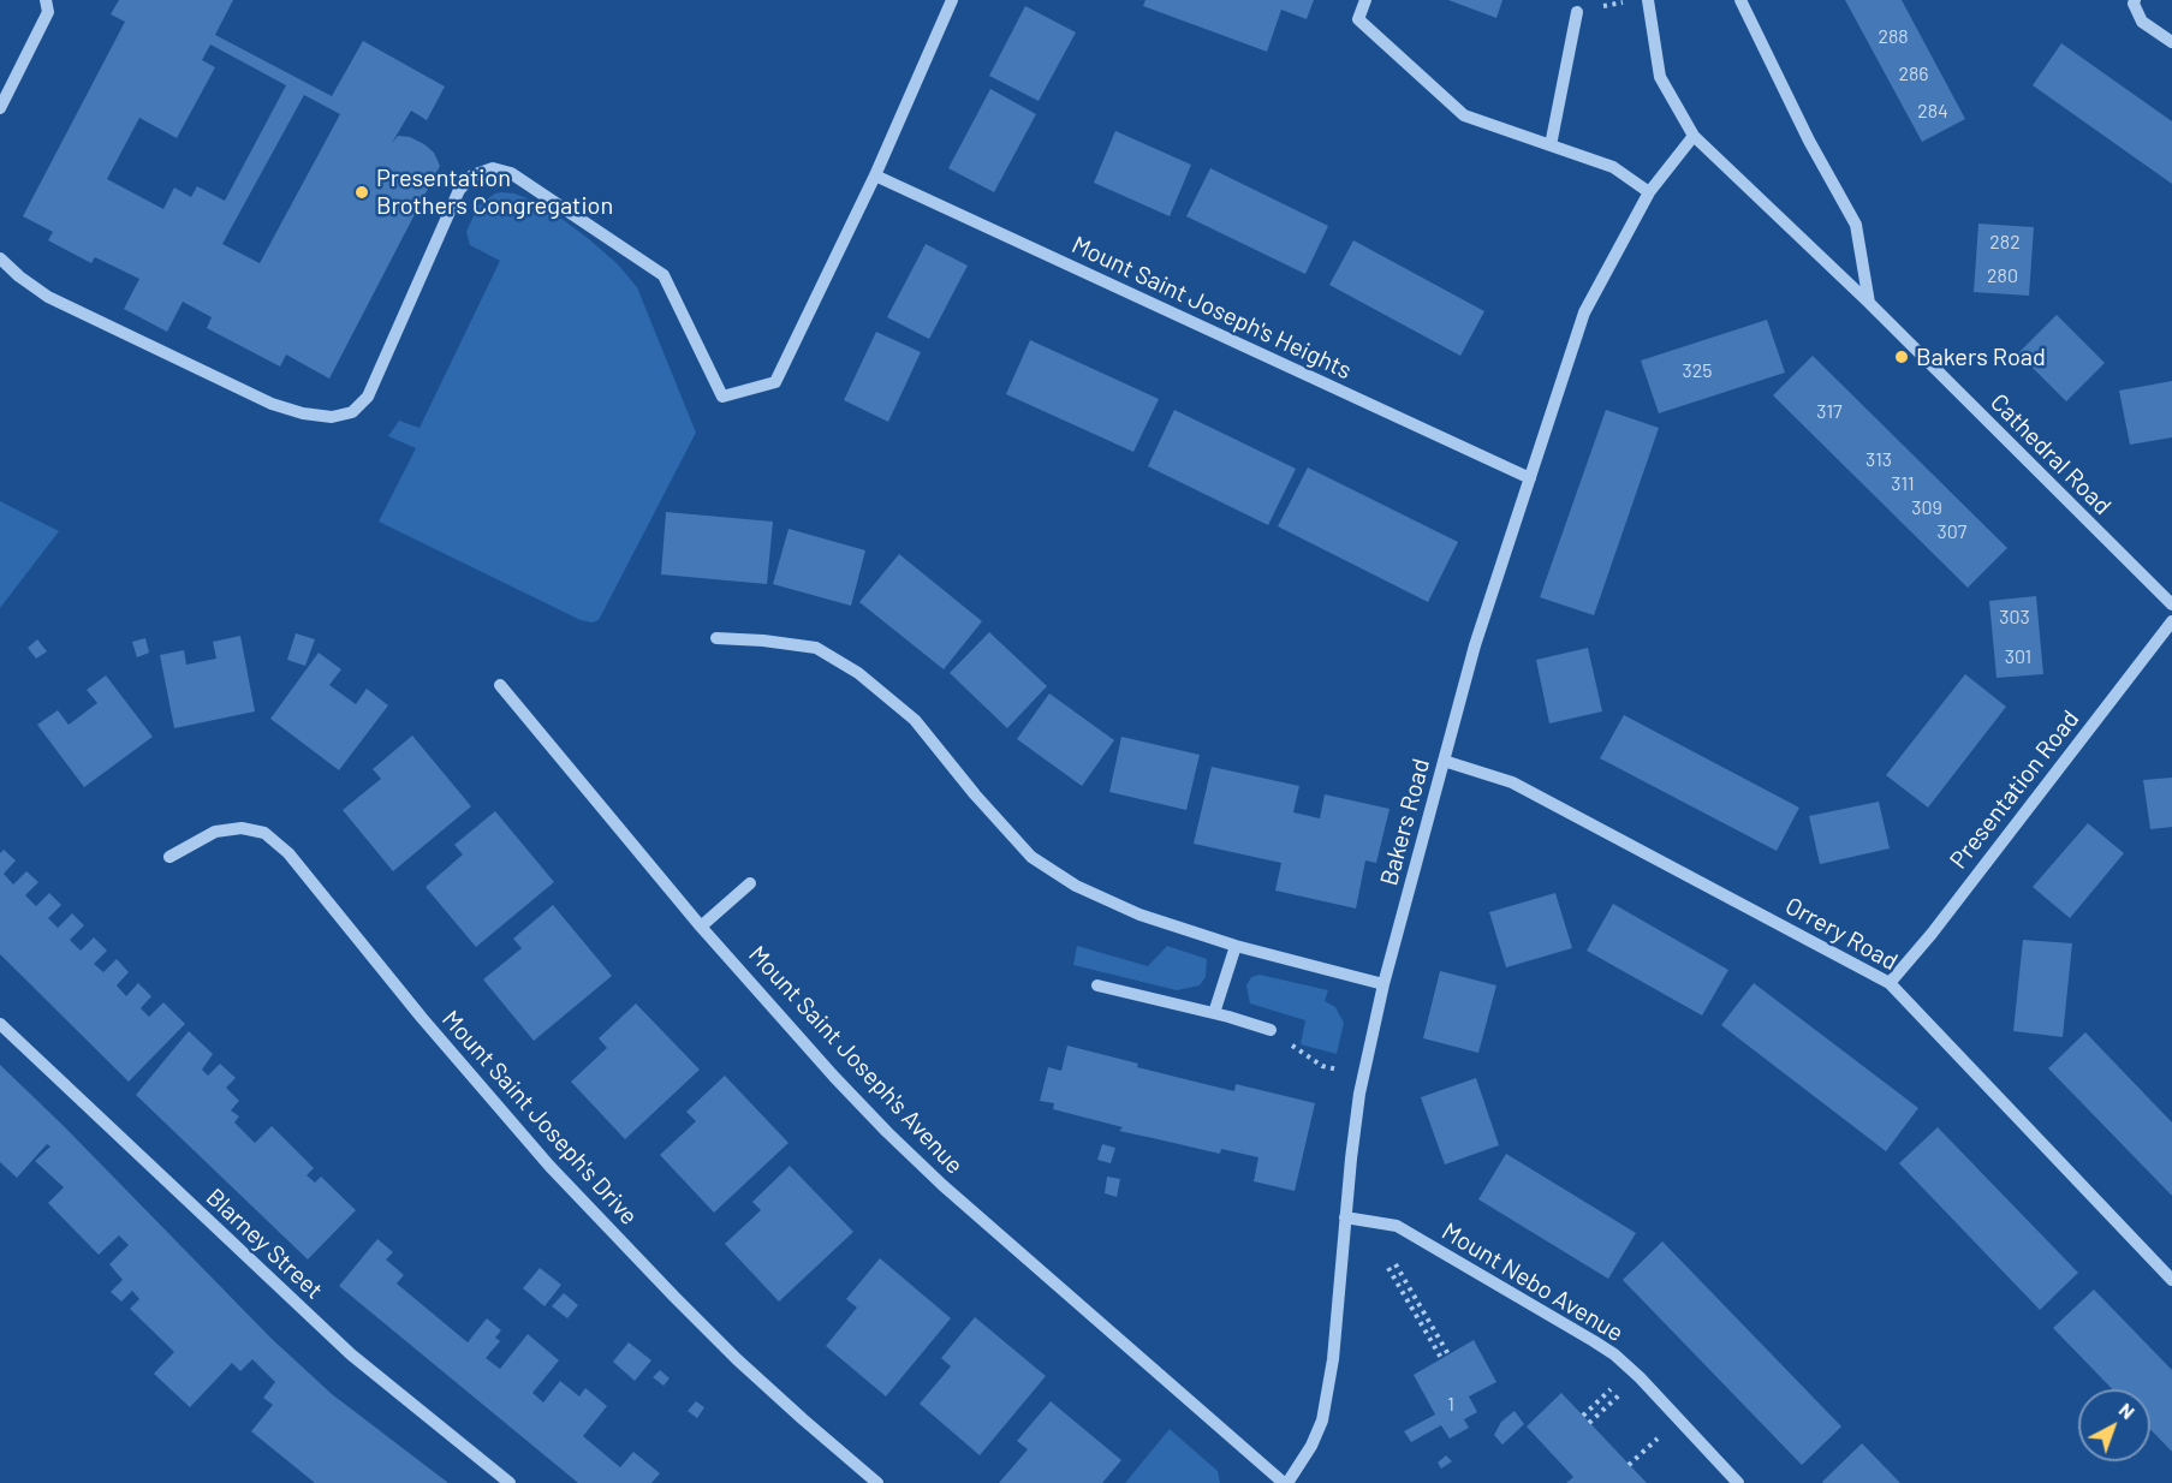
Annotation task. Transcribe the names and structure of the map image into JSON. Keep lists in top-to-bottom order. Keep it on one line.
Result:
{"streets":{"street":["Mount Saint Joseph's Heights","Cathedral Road","Presentation Road","Bakers Road","Orrery Road","Mount Saint Joseph's Avenue","Mount Saint Joseph's Drive","Blarney Street","Mount Nebo Avenue"]},"crossings":[["Mount Saint Joseph's Heights","Bakers Road"],["Cathedral Road","Bakers Road"],["Presentation Road","Orrery Road"],["Bakers Road","Orrery Road"],["Bakers Road","Mount Saint Joseph's Avenue"],["Bakers Road","Mount Nebo Avenue"]],"places":["Presentation Brothers Congregation","Bakers Road"],"house_numbers":["288","286","284","282","280","325","317","313","311","309","307","303","301","1"],"north":"top right"}
